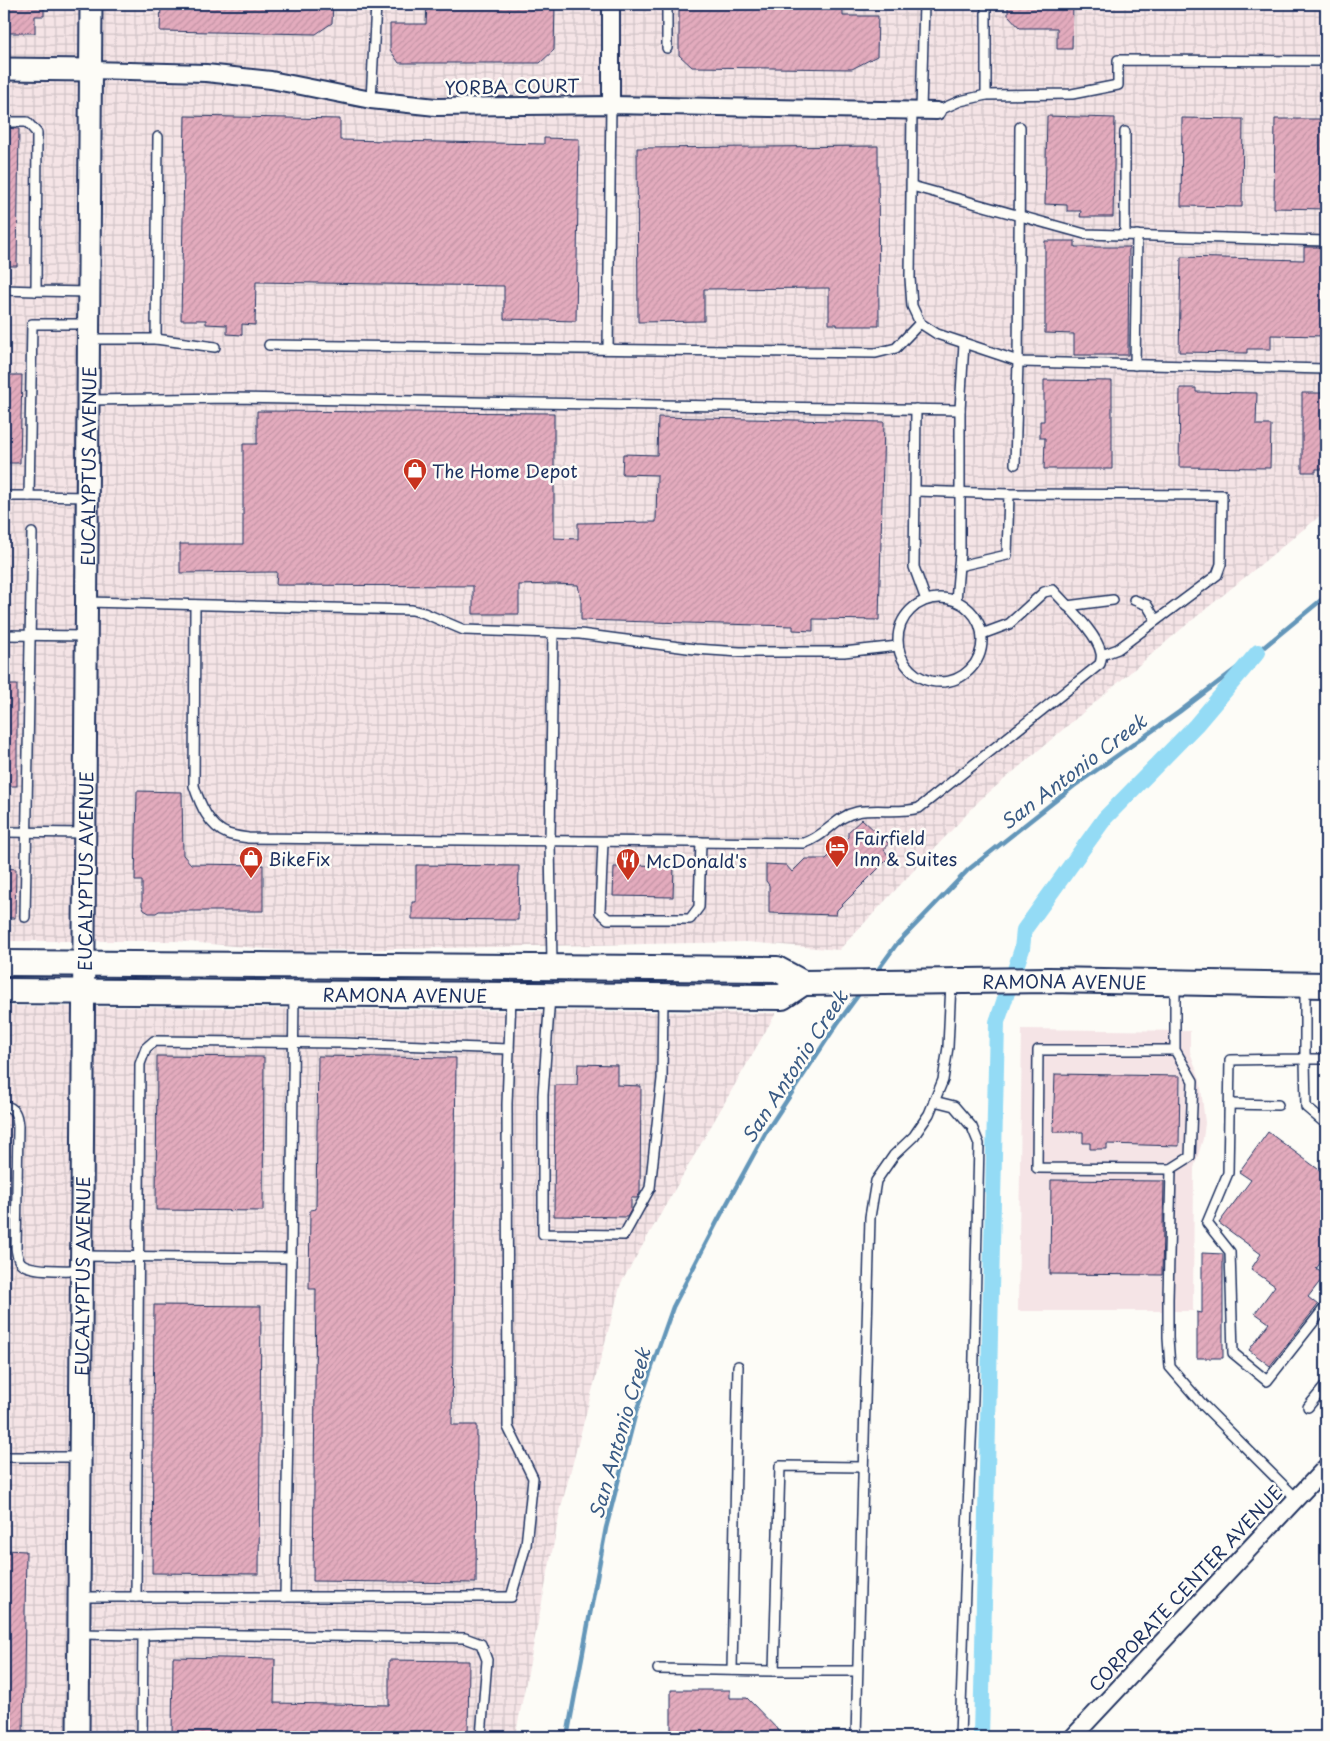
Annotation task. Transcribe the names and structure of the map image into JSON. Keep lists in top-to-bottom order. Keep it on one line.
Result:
{"streets":{"main road":["RAMONA AVENUE"],"street":["YORBA COURT","EUCALYPTUS AVENUE","CORPORATE CENTER AVENUE"]},"crossings":[["YORBA COURT","EUCALYPTUS AVENUE"],["EUCALYPTUS AVENUE","RAMONA AVENUE"]],"water":["San Antonio Creek"],"places":{"shop":["The Home Depot","BikeFix"],"hotel":["Fairfield Inn & Suites"],"restaurant":["McDonald's"]}}
